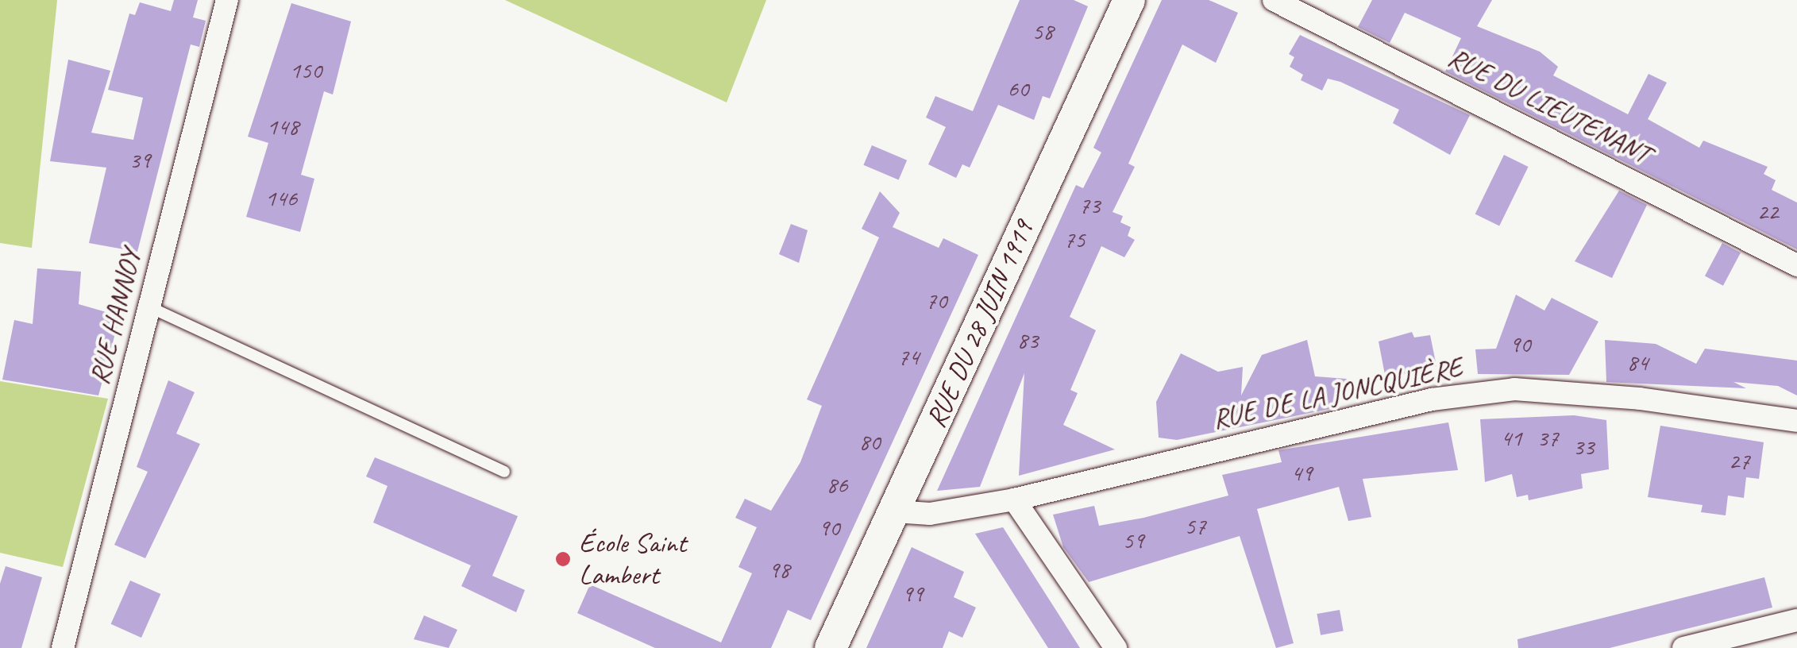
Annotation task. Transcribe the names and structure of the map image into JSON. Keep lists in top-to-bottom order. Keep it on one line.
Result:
{"streets":{"main road":["RUE DU 28 JUIN 1919"],"street":["RUE DU LIEUTENANT","RUE HANNOY","RUE DE LA JONCQUIÈRE"]},"crossings":[["RUE DU 28 JUIN 1919","RUE DE LA JONCQUIÈRE"]],"places":["École Saint Lambert"],"house_numbers":["58","150","60","148","39","146","73","22","75","70","83","90","74","84","41","37","80","33","27","49","86","57","90","59","98","99"]}
